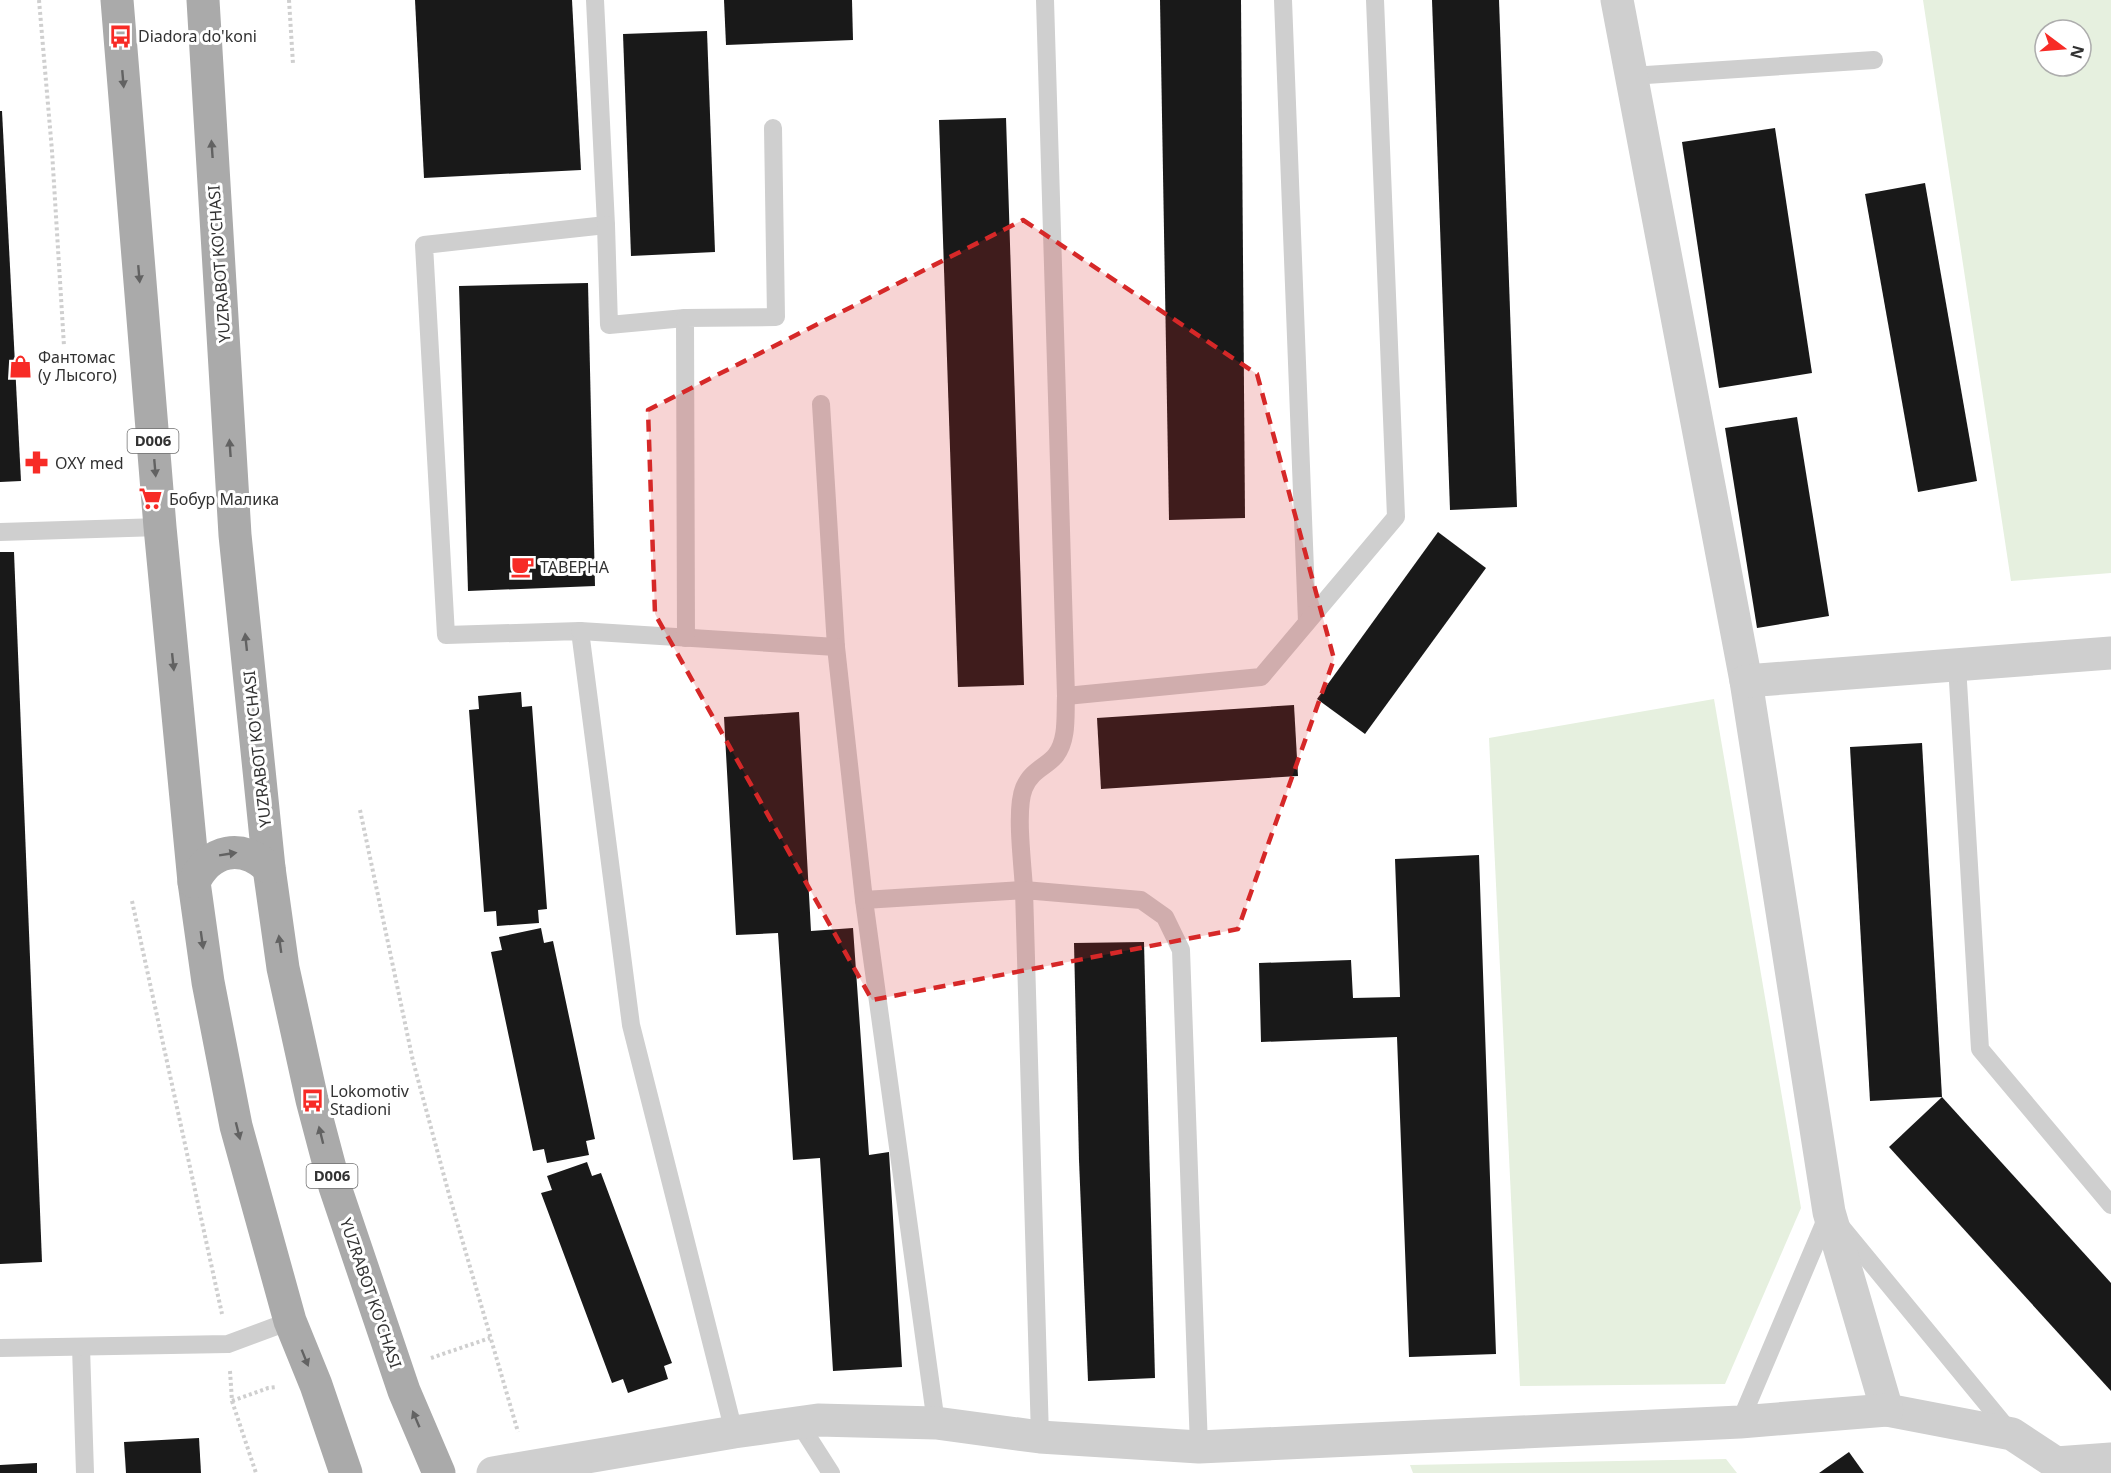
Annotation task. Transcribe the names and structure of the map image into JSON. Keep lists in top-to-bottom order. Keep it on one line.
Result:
{"streets":{"main road":["YUZRABOT KO'CHASI","D006"]},"places":{"bus stop":["Diadora do'koni","Lokomotiv Stadioni"],"shop":["Фантомас (у Лысого)"],"pharmacy":["OXY med"],"supermarket":["Бобур Малика"],"cafe":["ТАВЕРНА"]},"north":"right"}
